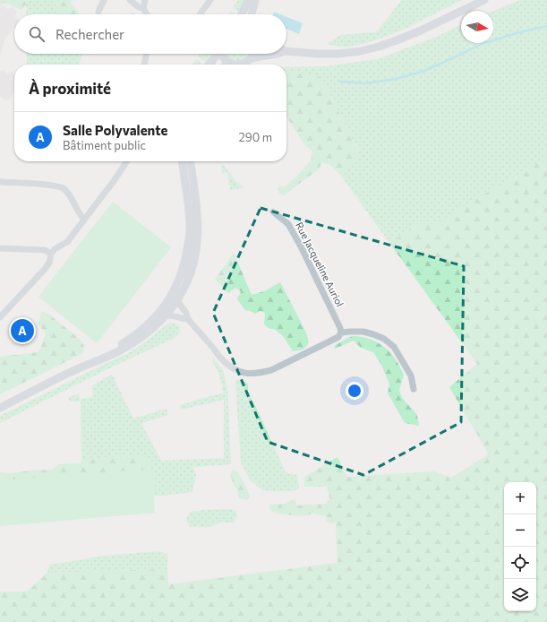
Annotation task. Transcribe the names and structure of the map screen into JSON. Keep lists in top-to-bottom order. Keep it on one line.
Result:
{"streets":{"street":["Rue Jacqueline Auriol"]},"north":"right","page":{"search":"Rechercher","heading":"À proximité","list":[{"mark":"A","name":"Salle Polyvalente","note":"Bâtiment public","value":"290 m"}],"pins":"A","map_buttons":["+","−"]}}
